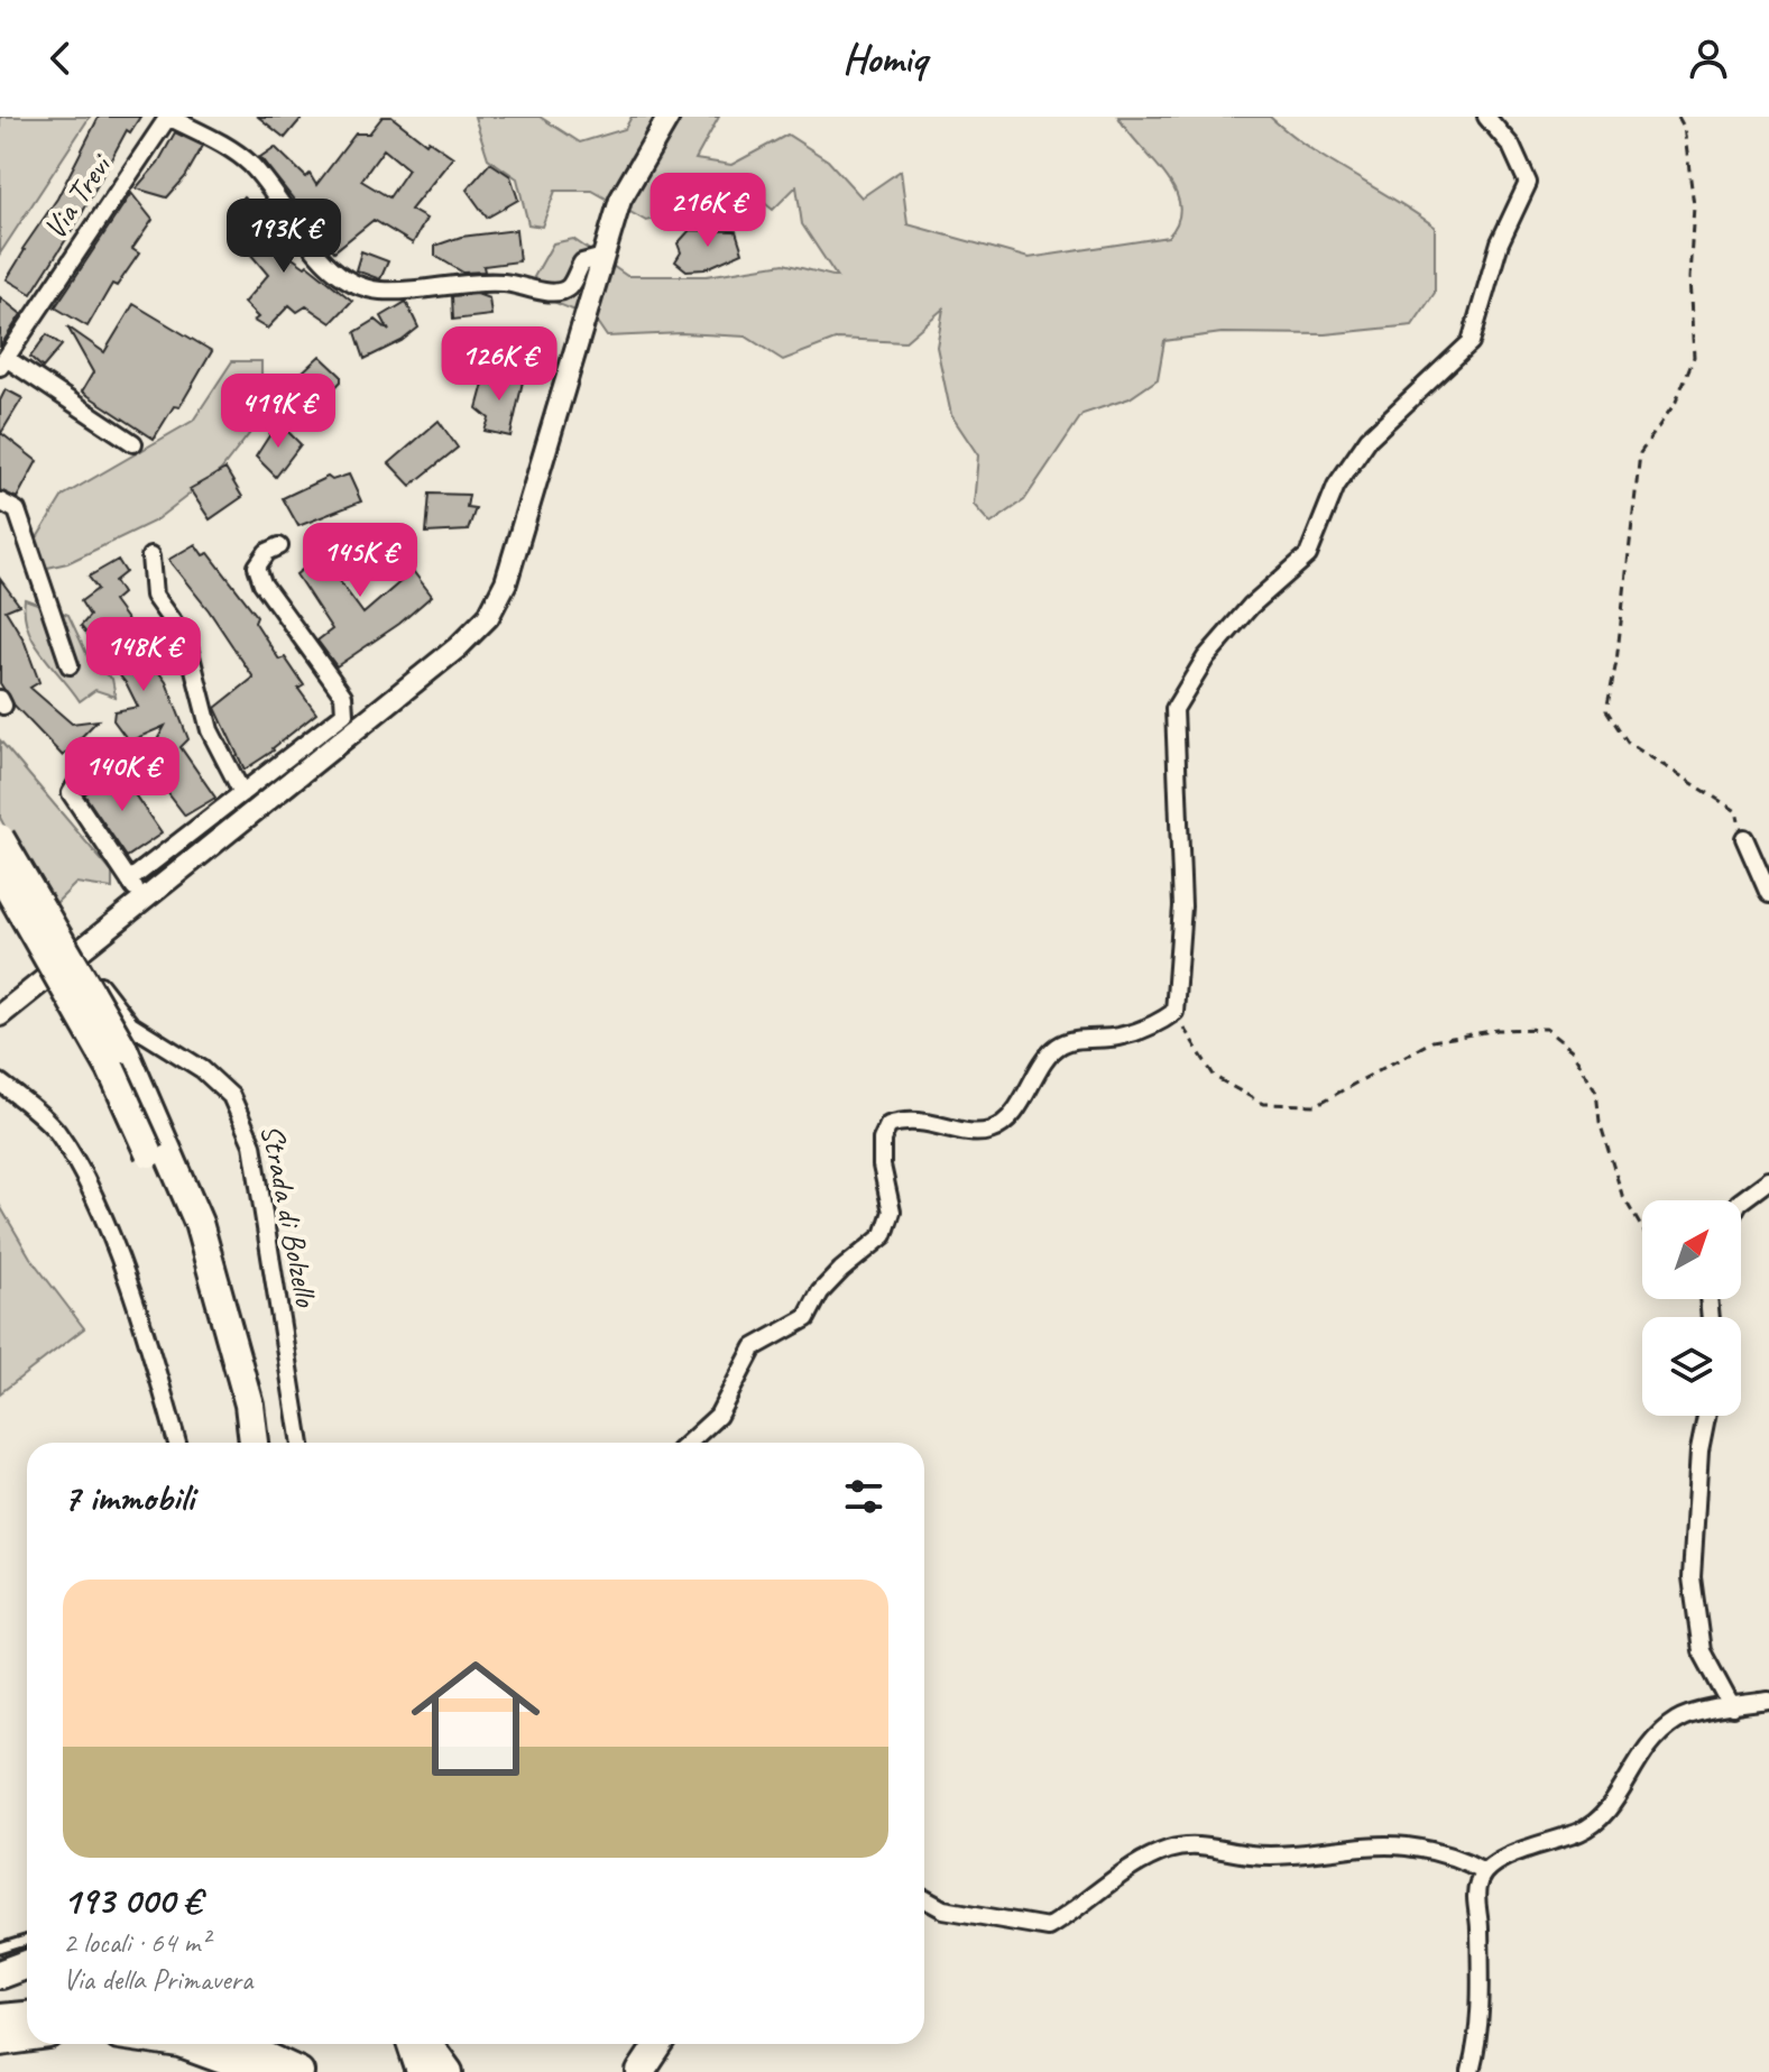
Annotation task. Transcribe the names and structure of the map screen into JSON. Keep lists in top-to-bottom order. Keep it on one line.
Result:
{"streets":{"street":["Via Trevi","Strada di Bolzello"]},"north":"top right","page":{"header":"Homiq","price":["216K €","193K €","126K €","419K €","145K €","148K €","140K €"],"heading":"7 immobili","list":[{"name":"193 000 €","note":"2 locali · 64 m² · Via della Primavera"}]}}
